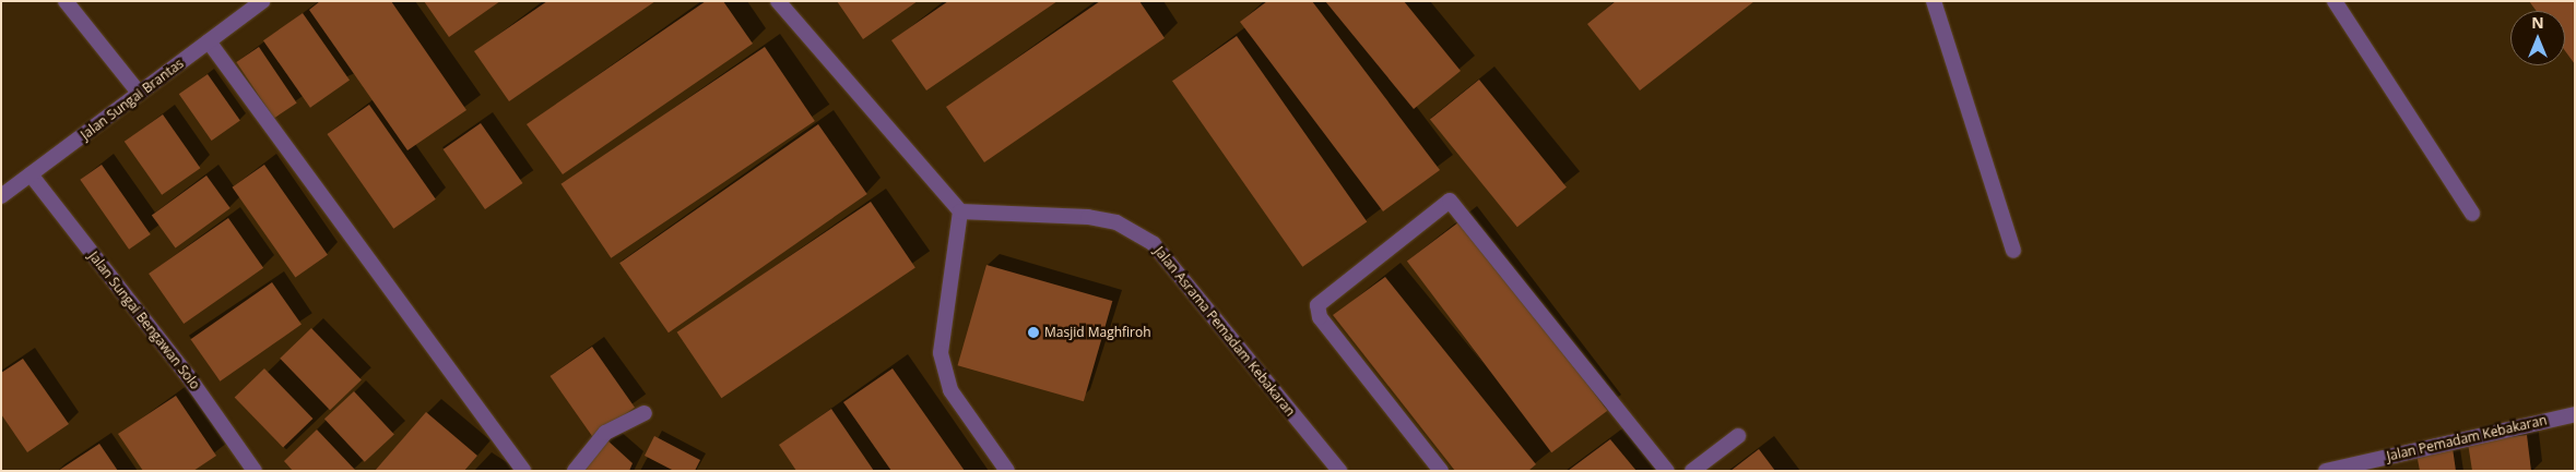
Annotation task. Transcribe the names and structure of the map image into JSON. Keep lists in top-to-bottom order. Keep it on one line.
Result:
{"streets":{"street":["Jalan Sungai Brantas","Jalan Sungai Bengawan Solo","Jalan Asrama Pemadam Kebakaran","Jalan Pemadam Kebakaran"]},"crossings":[["Jalan Sungai Brantas","Jalan Sungai Bengawan Solo"]],"places":["Masjid Maghfiroh"],"north":"top"}
